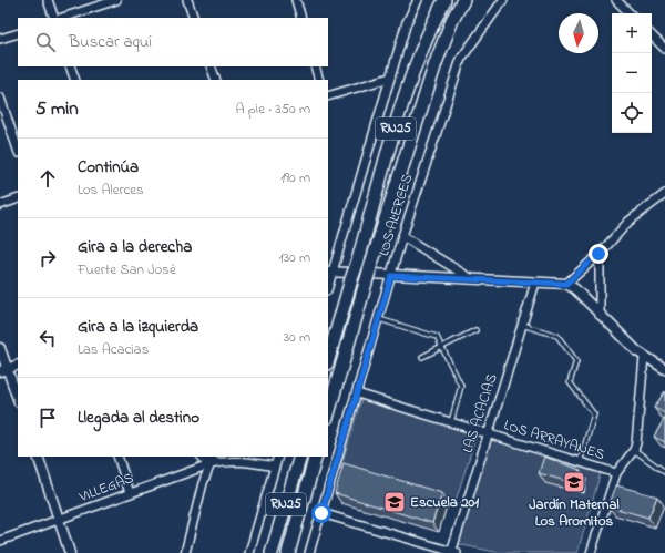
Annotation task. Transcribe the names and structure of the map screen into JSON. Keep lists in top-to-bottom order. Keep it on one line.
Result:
{"streets":{"highway":["RN25"],"street":["LOS ALERCES","LAS ACACIAS","LOS ARRAYANES","VILLEGAS"]},"crossings":[["LOS ALERCES","LOS ARRAYANES"],["LAS ACACIAS","LOS ARRAYANES"]],"places":{"school or university":["Jardín Maternal Los Aromitos","Escuela 201"]},"north":"bottom","page":{"map_buttons":["+","−"],"search":"Buscar aquí","heading":["5 min","A pie · 350 m"],"list":[["Continúa","Los Alerces","190 m"],["Gira a la derecha","Fuerte San José","130 m"],["Gira a la izquierda","Las Acacias","30 m"],"Llegada al destino"]}}
